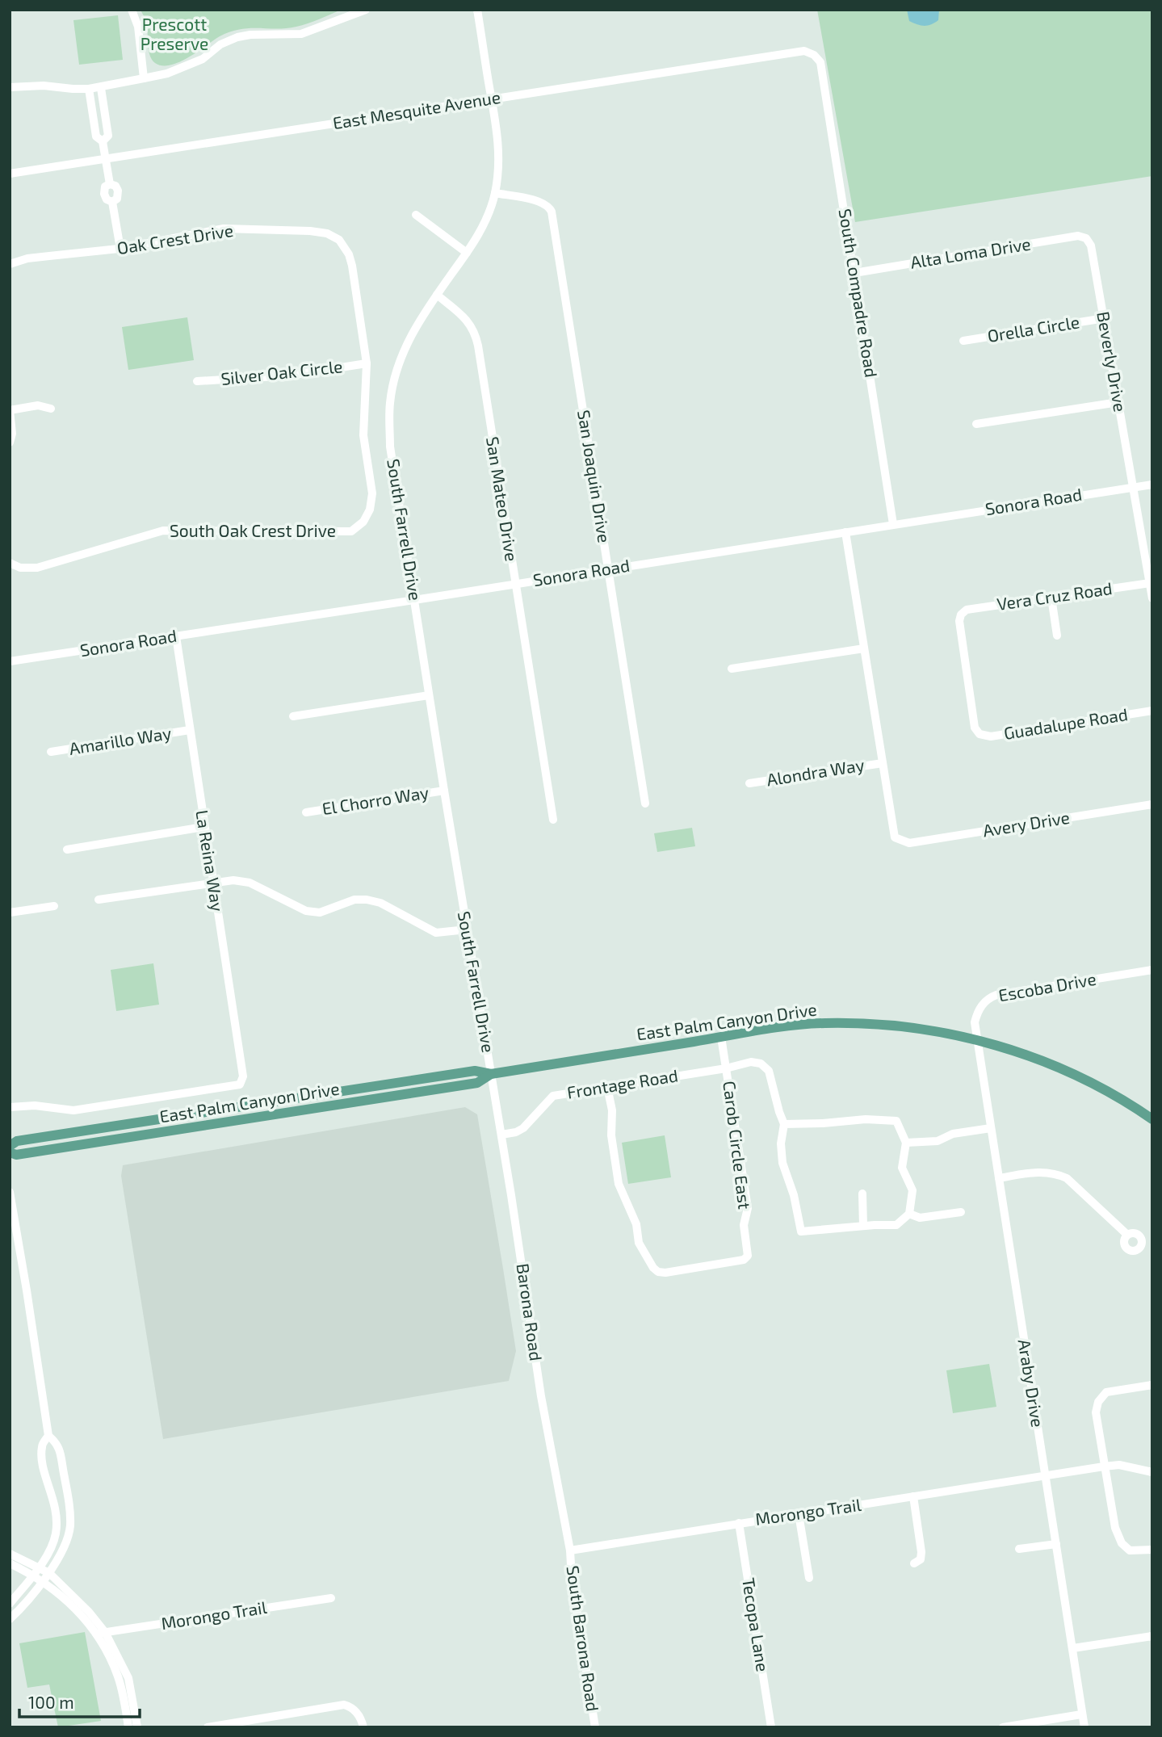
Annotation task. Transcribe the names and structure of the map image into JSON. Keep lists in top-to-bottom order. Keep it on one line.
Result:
{"streets":{"main road":["East Palm Canyon Drive"],"street":["East Mesquite Avenue","Oak Crest Drive","Alta Loma Drive","South Compadre Road","Orella Circle","Beverly Drive","Silver Oak Circle","San Joaquin Drive","San Mateo Drive","Sonora Road","South Farrell Drive","South Oak Crest Drive","Vera Cruz Road","Guadalupe Road","Amarillo Way","Alondra Way","El Chorro Way","Avery Drive","La Reina Way","Escoba Drive","Frontage Road","Carob Circle East","Barona Road","Araby Drive","Morongo Trail","Tecopa Lane","South Barona Road"]},"crossings":[["East Mesquite Avenue","South Compadre Road"],["East Mesquite Avenue","South Farrell Drive"],["Oak Crest Drive","Silver Oak Circle"],["Oak Crest Drive","South Oak Crest Drive"],["Alta Loma Drive","South Compadre Road"],["Alta Loma Drive","Beverly Drive"],["South Compadre Road","Sonora Road"],["Orella Circle","Beverly Drive"],["Beverly Drive","Sonora Road"],["Beverly Drive","Vera Cruz Road"],["Silver Oak Circle","South Oak Crest Drive"],["San Joaquin Drive","Sonora Road"],["San Joaquin Drive","South Farrell Drive"],["San Mateo Drive","Sonora Road"],["San Mateo Drive","South Farrell Drive"],["Sonora Road","South Farrell Drive"],["Sonora Road","La Reina Way"],["South Farrell Drive","El Chorro Way"],["South Farrell Drive","East Palm Canyon Drive"],["South Farrell Drive","Barona Road"],["Vera Cruz Road","Guadalupe Road"],["Amarillo Way","La Reina Way"],["Alondra Way","Avery Drive"],["Escoba Drive","East Palm Canyon Drive"],["Escoba Drive","Araby Drive"],["East Palm Canyon Drive","Barona Road"],["East Palm Canyon Drive","Araby Drive"],["Frontage Road","Carob Circle East"],["Frontage Road","Barona Road"],["Barona Road","Morongo Trail"],["Barona Road","South Barona Road"],["Araby Drive","Morongo Trail"],["Morongo Trail","Tecopa Lane"],["Morongo Trail","South Barona Road"]],"parks":["Prescott Preserve"],"scale_bar":"100 m"}
